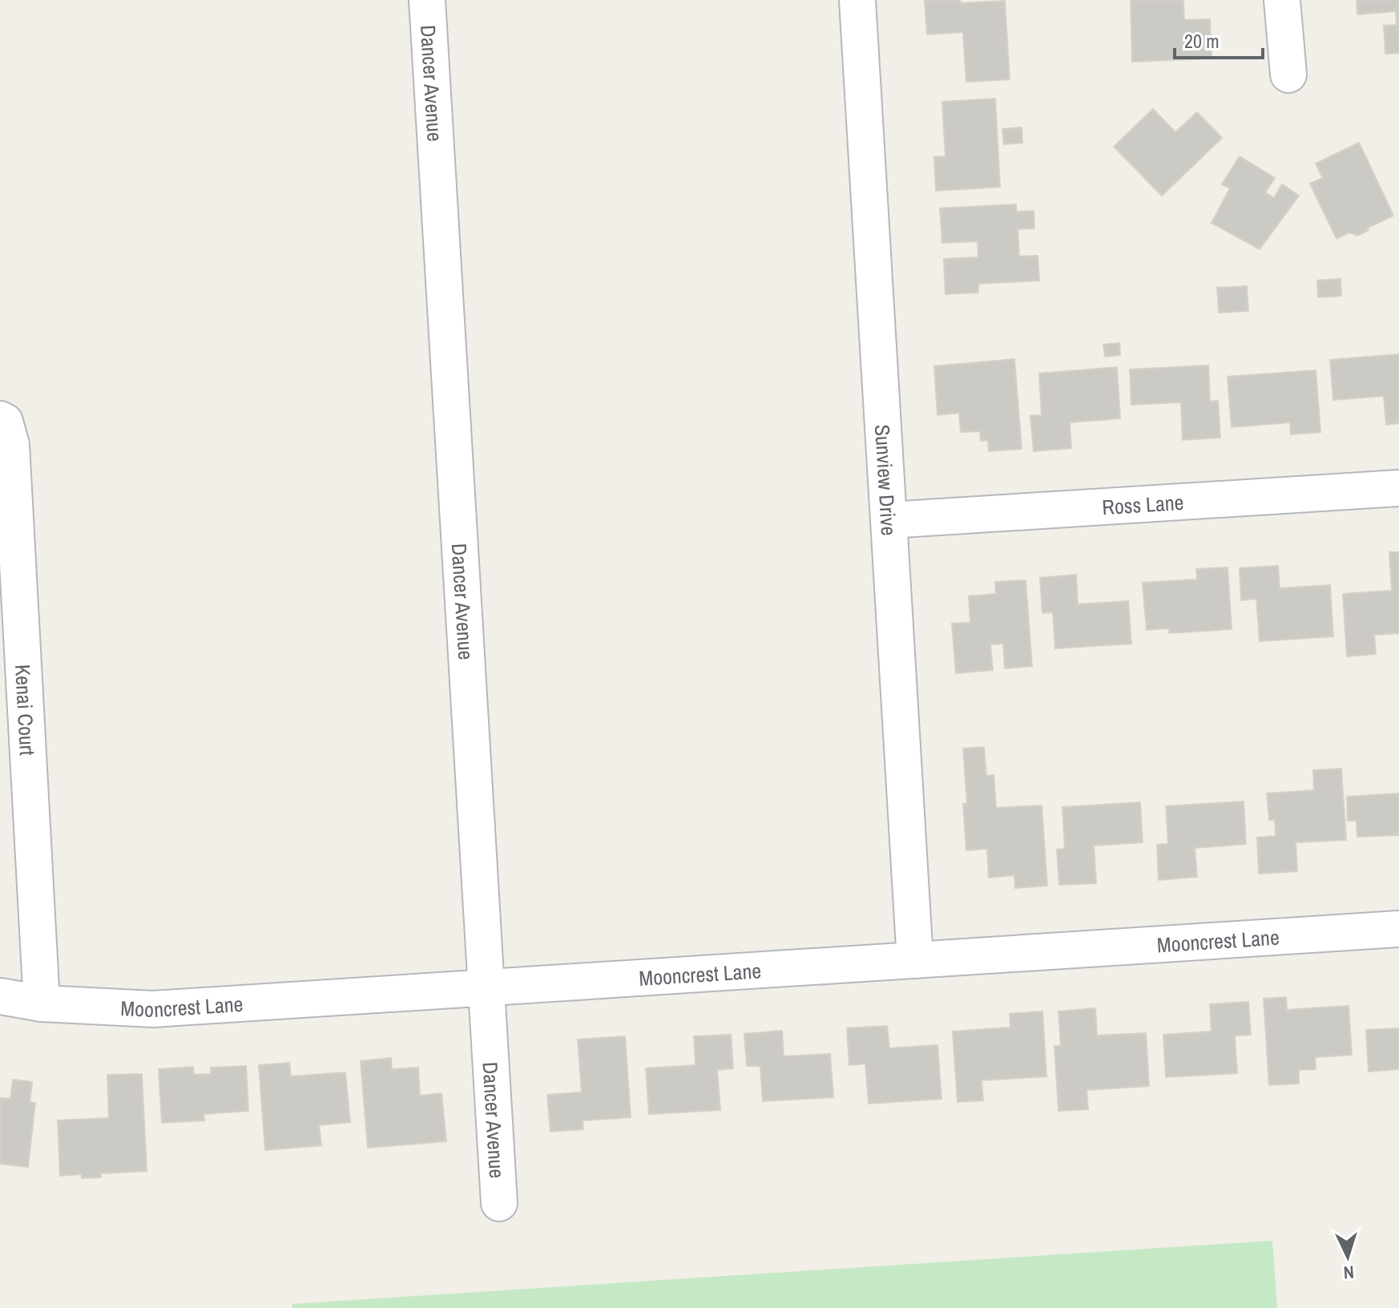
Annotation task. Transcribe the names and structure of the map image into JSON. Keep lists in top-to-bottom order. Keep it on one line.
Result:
{"streets":{"street":["Dancer Avenue","Sunview Drive","Ross Lane","Kenai Court","Mooncrest Lane"]},"crossings":[["Dancer Avenue","Mooncrest Lane"],["Sunview Drive","Ross Lane"],["Sunview Drive","Mooncrest Lane"],["Kenai Court","Mooncrest Lane"]],"scale_bar":"20 m","north":"bottom"}
